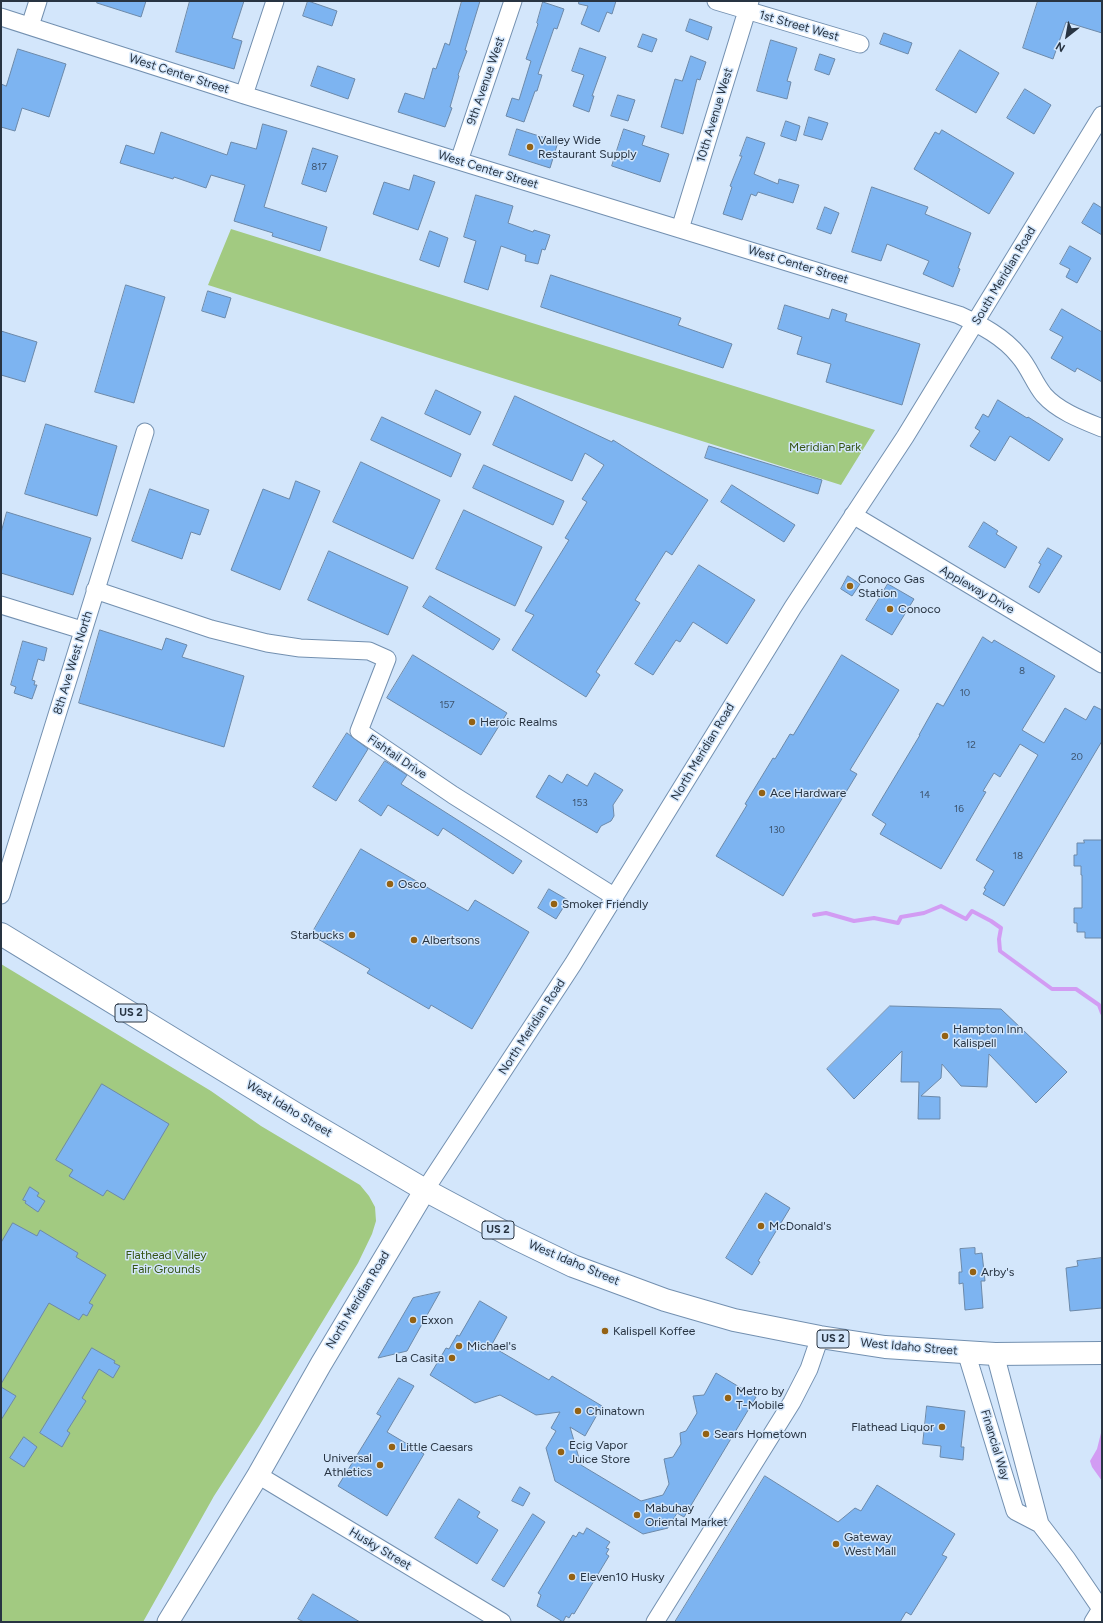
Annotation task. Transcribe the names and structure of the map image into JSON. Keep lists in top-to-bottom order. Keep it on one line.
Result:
{"streets":{"highway":["US 2","West Idaho Street"],"main road":["North Meridian Road"],"street":["1st Street West","West Center Street","9th Avenue West","10th Avenue West","South Meridian Road","Appleway Drive","8th Ave West North","Fishtail Drive","Financial Way","Husky Street"]},"crossings":[["1st Street West","10th Avenue West"],["West Center Street","9th Avenue West"],["West Center Street","10th Avenue West"],["West Center Street","South Meridian Road"],["South Meridian Road","North Meridian Road"],["Appleway Drive","North Meridian Road"],["8th Ave West North","Fishtail Drive"],["North Meridian Road","Fishtail Drive"],["North Meridian Road","West Idaho Street"],["North Meridian Road","Husky Street"],["West Idaho Street","Financial Way"]],"parks":["Meridian Park","Flathead Valley Fair Grounds"],"places":["Valley Wide Restaurant Supply","Conoco Gas Station","Conoco","Heroic Realms","Ace Hardware","Osco","Smoker Friendly","Starbucks","Albertsons","Hampton Inn Kalispell","McDonald's","Arby's","Exxon","Kalispell Koffee","Michael's","La Casita","Metro by T-Mobile","Chinatown","Flathead Liquor","Sears Hometown","Little Caesars","Ecig Vapor Juice Store","Universal Athletics","Mabuhay Oriental Market","Gateway West Mall","Eleven10 Husky"],"house_numbers":["817","8","10","157","12","20","14","153","16","130","18"],"north":"bottom left"}
